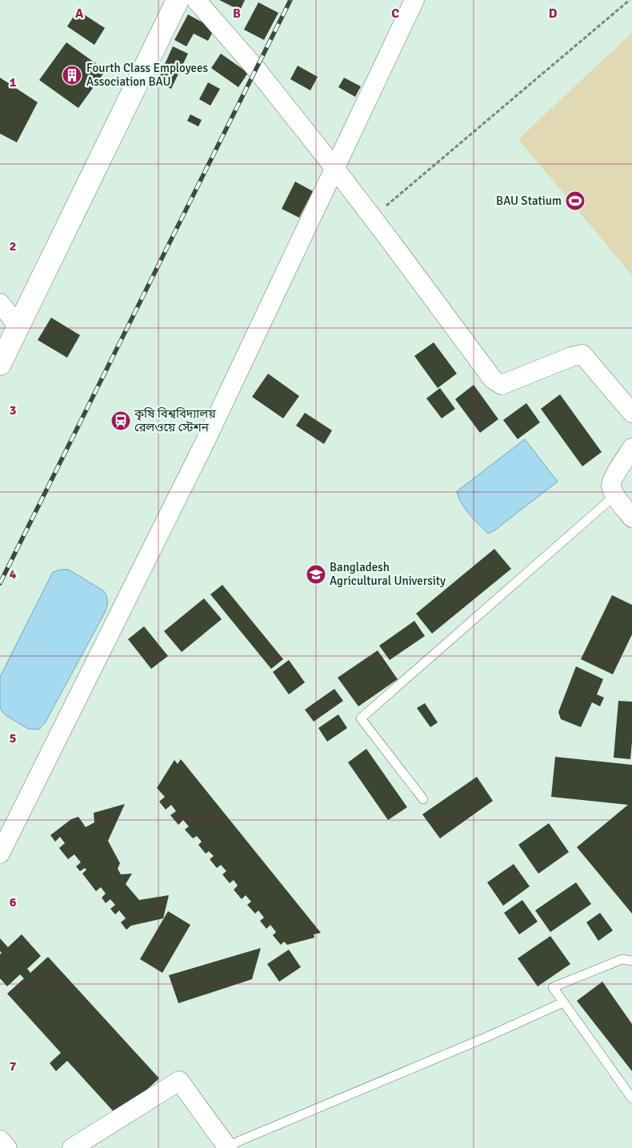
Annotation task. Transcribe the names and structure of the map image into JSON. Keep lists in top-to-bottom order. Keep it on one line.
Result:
{"places":{"building":["Fourth Class Employees Association BAU"],"sports":["BAU Statium"],"station":["কৃষি বিশ্ববিদ্যালয় রেলওয়ে স্টেশন"],"school or university":["Bangladesh Agricultural University"]},"grid":{"columns":["A","B","C","D"],"rows":["1","2","3","4","5","6","7"]}}
